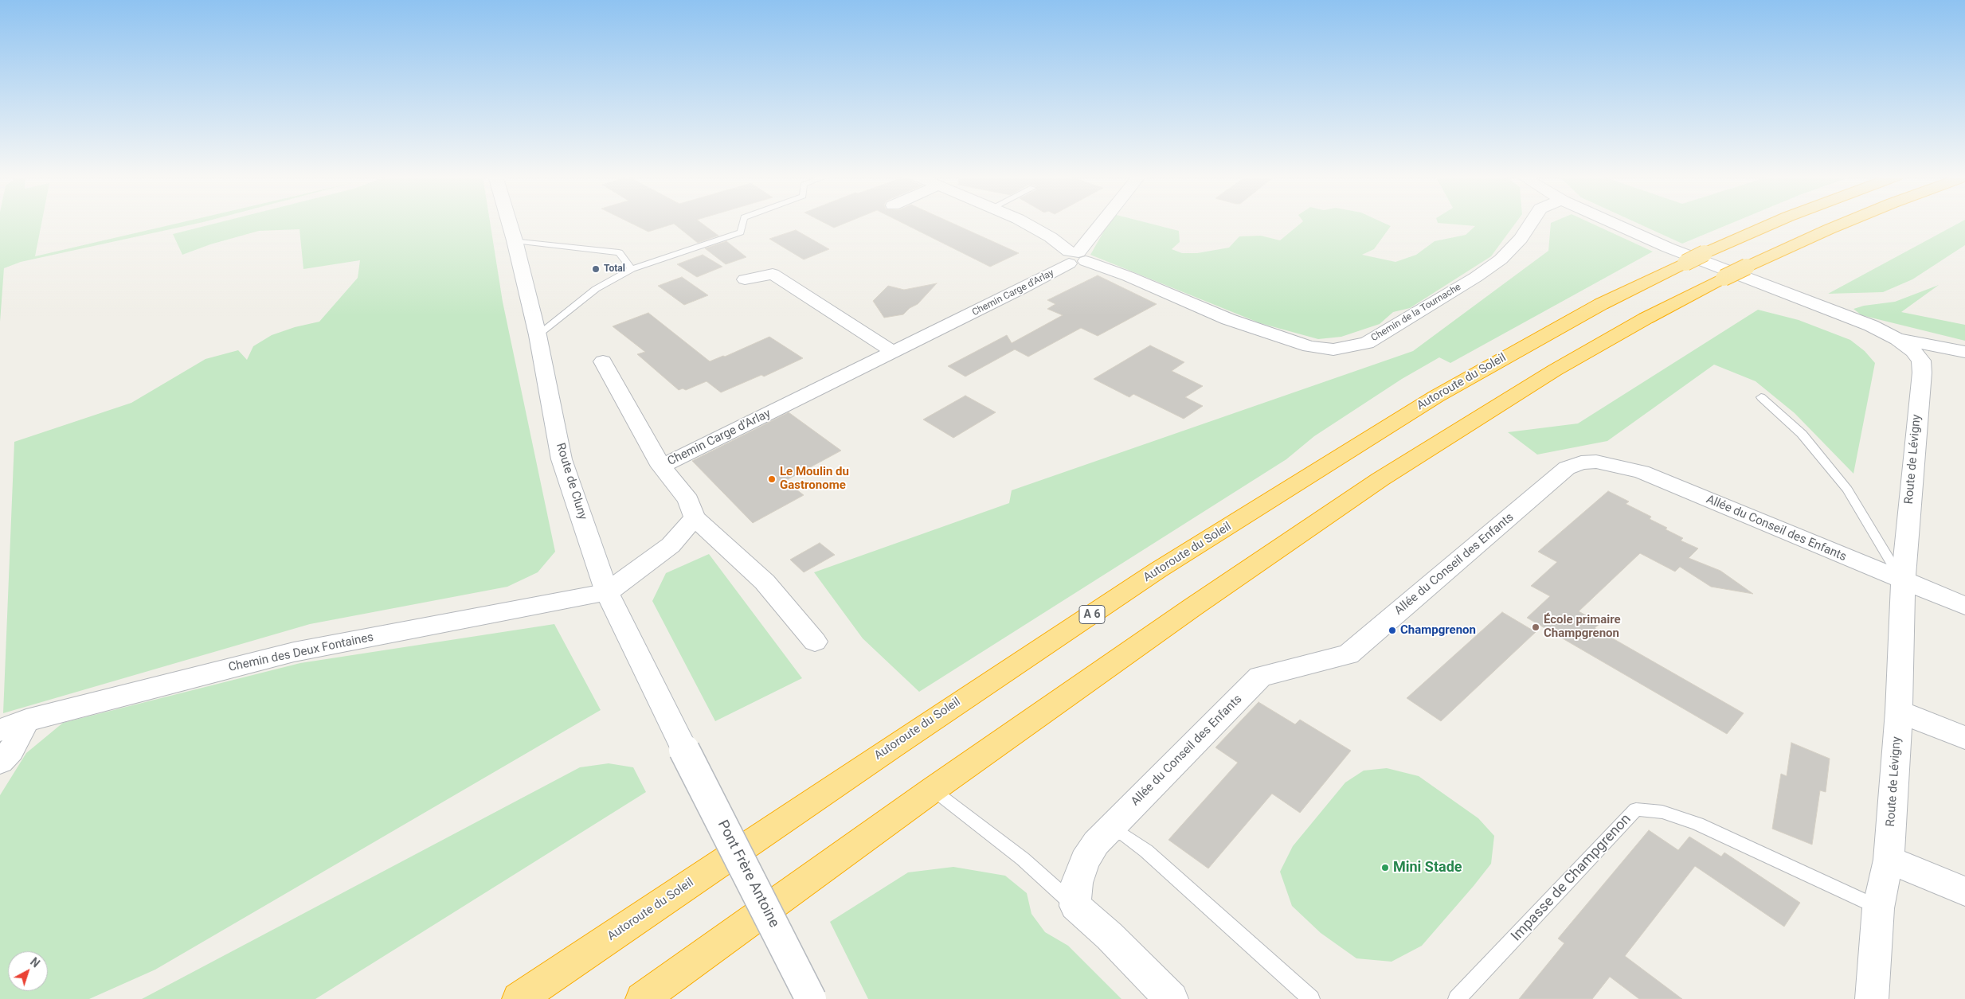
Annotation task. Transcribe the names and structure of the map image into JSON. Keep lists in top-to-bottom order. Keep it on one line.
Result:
{"streets":{"highway":["Autoroute du Soleil","A 6"],"street":["Chemin Carge d'Arlay","Chemin de la Tournache","Route de Lévigny","Route de Cluny","Allée du Conseil des Enfants","Chemin des Deux Fontaines","Pont Frère Antoine"],"lane":["Impasse de Champgrenon"]},"crossings":[["Chemin Carge d'Arlay","Chemin de la Tournache"],["Route de Lévigny","Allée du Conseil des Enfants"],["Route de Lévigny","Impasse de Champgrenon"],["Route de Cluny","Chemin des Deux Fontaines"],["Route de Cluny","Pont Frère Antoine"]],"places":["Total","Le Moulin du Gastronome","École primaire Champgrenon","Champgrenon","Mini Stade"],"north":"top right"}
